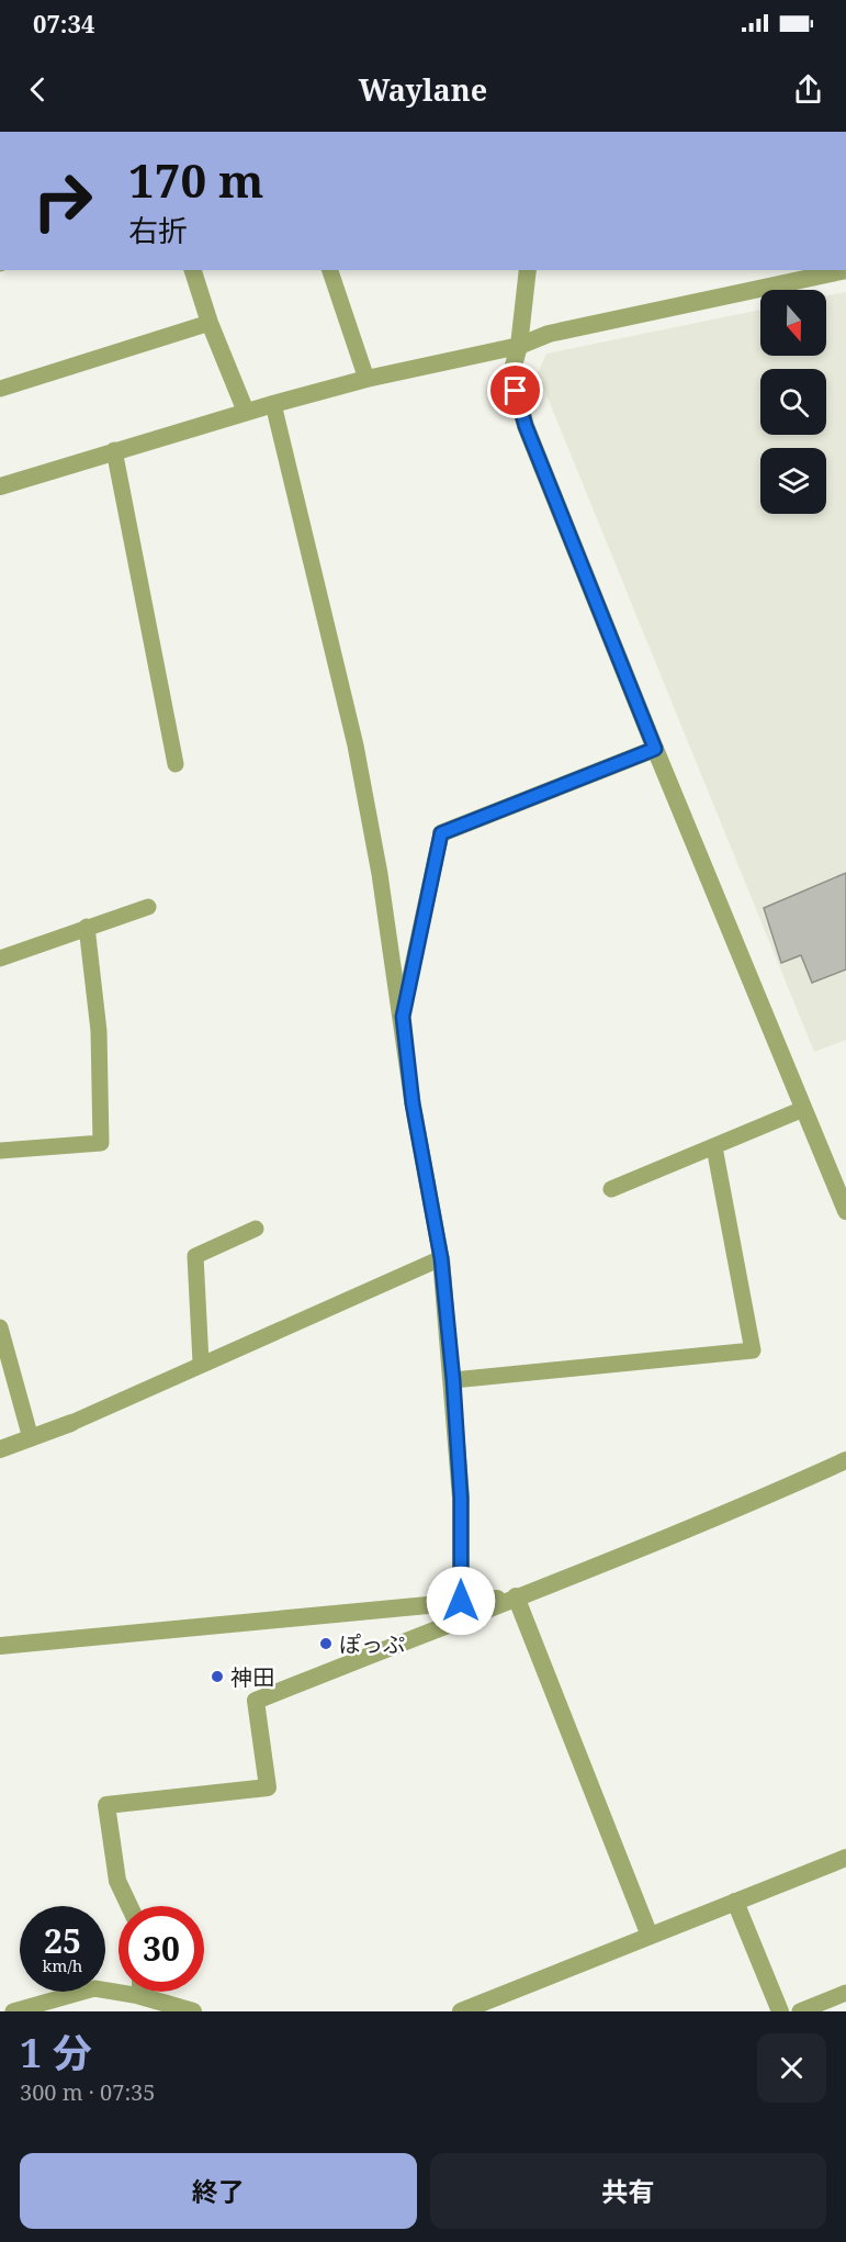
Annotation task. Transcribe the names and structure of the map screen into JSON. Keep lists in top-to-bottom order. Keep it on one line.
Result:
{"places":["ぽっぷ","神田"],"north":"bottom","page":{"status":"07:34","header":"Waylane","turn":["170 m","右折"],"speed":"25 km/h","limit":"30","heading":["1 分","300 m · 07:35"],"buttons":["終了","共有"]}}
